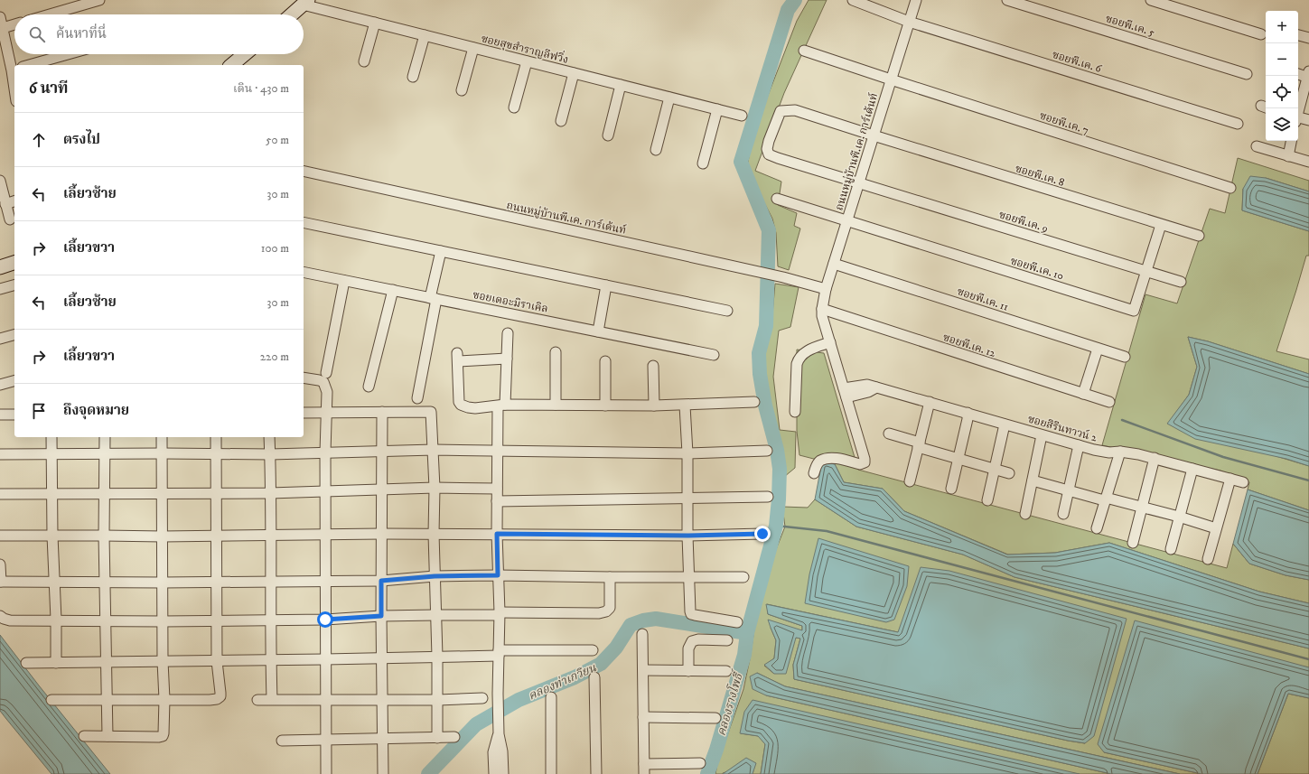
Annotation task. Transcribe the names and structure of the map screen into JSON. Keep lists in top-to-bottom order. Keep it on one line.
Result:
{"streets":{"street":["ซอยพี.เค. 5","ซอยสุขสำราญลีฟวิ่ง","ซอยพี.เค. 6","ซอยพี.เค. 7","ถนนหมู่บ้านพี.เค. การ์เด้นท์","ซอยพี.เค. 8","ซอยพี.เค. 9","ซอยพี.เค. 10","ซอยพี.เค. 11","ซอยเดอะมิราเคิล","ซอยพี.เค. 12","ซอยสิรินทาวน์ 2"]},"crossings":[["ซอยพี.เค. 6","ถนนหมู่บ้านพี.เค. การ์เด้นท์"],["ซอยพี.เค. 7","ถนนหมู่บ้านพี.เค. การ์เด้นท์"],["ถนนหมู่บ้านพี.เค. การ์เด้นท์","ซอยพี.เค. 8"],["ถนนหมู่บ้านพี.เค. การ์เด้นท์","ซอยพี.เค. 9"],["ถนนหมู่บ้านพี.เค. การ์เด้นท์","ซอยพี.เค. 10"],["ถนนหมู่บ้านพี.เค. การ์เด้นท์","ซอยพี.เค. 11"],["ถนนหมู่บ้านพี.เค. การ์เด้นท์","ซอยพี.เค. 12"],["ถนนหมู่บ้านพี.เค. การ์เด้นท์","ซอยสิรินทาวน์ 2"],["ซอยพี.เค. 8","ซอยพี.เค. 9"],["ซอยพี.เค. 8","ซอยพี.เค. 10"],["ซอยพี.เค. 9","ซอยพี.เค. 10"]],"water":["คลองท่าเกวียน","คลองรางโพธิ์"],"page":{"map_buttons":["+","−"],"search":"ค้นหาที่นี่","heading":["6 นาที","เดิน · 430 m"],"list":[["ตรงไป","50 m"],["เลี้ยวซ้าย","30 m"],["เลี้ยวขวา","100 m"],["เลี้ยวซ้าย","30 m"],["เลี้ยวขวา","220 m"],"ถึงจุดหมาย"]}}
